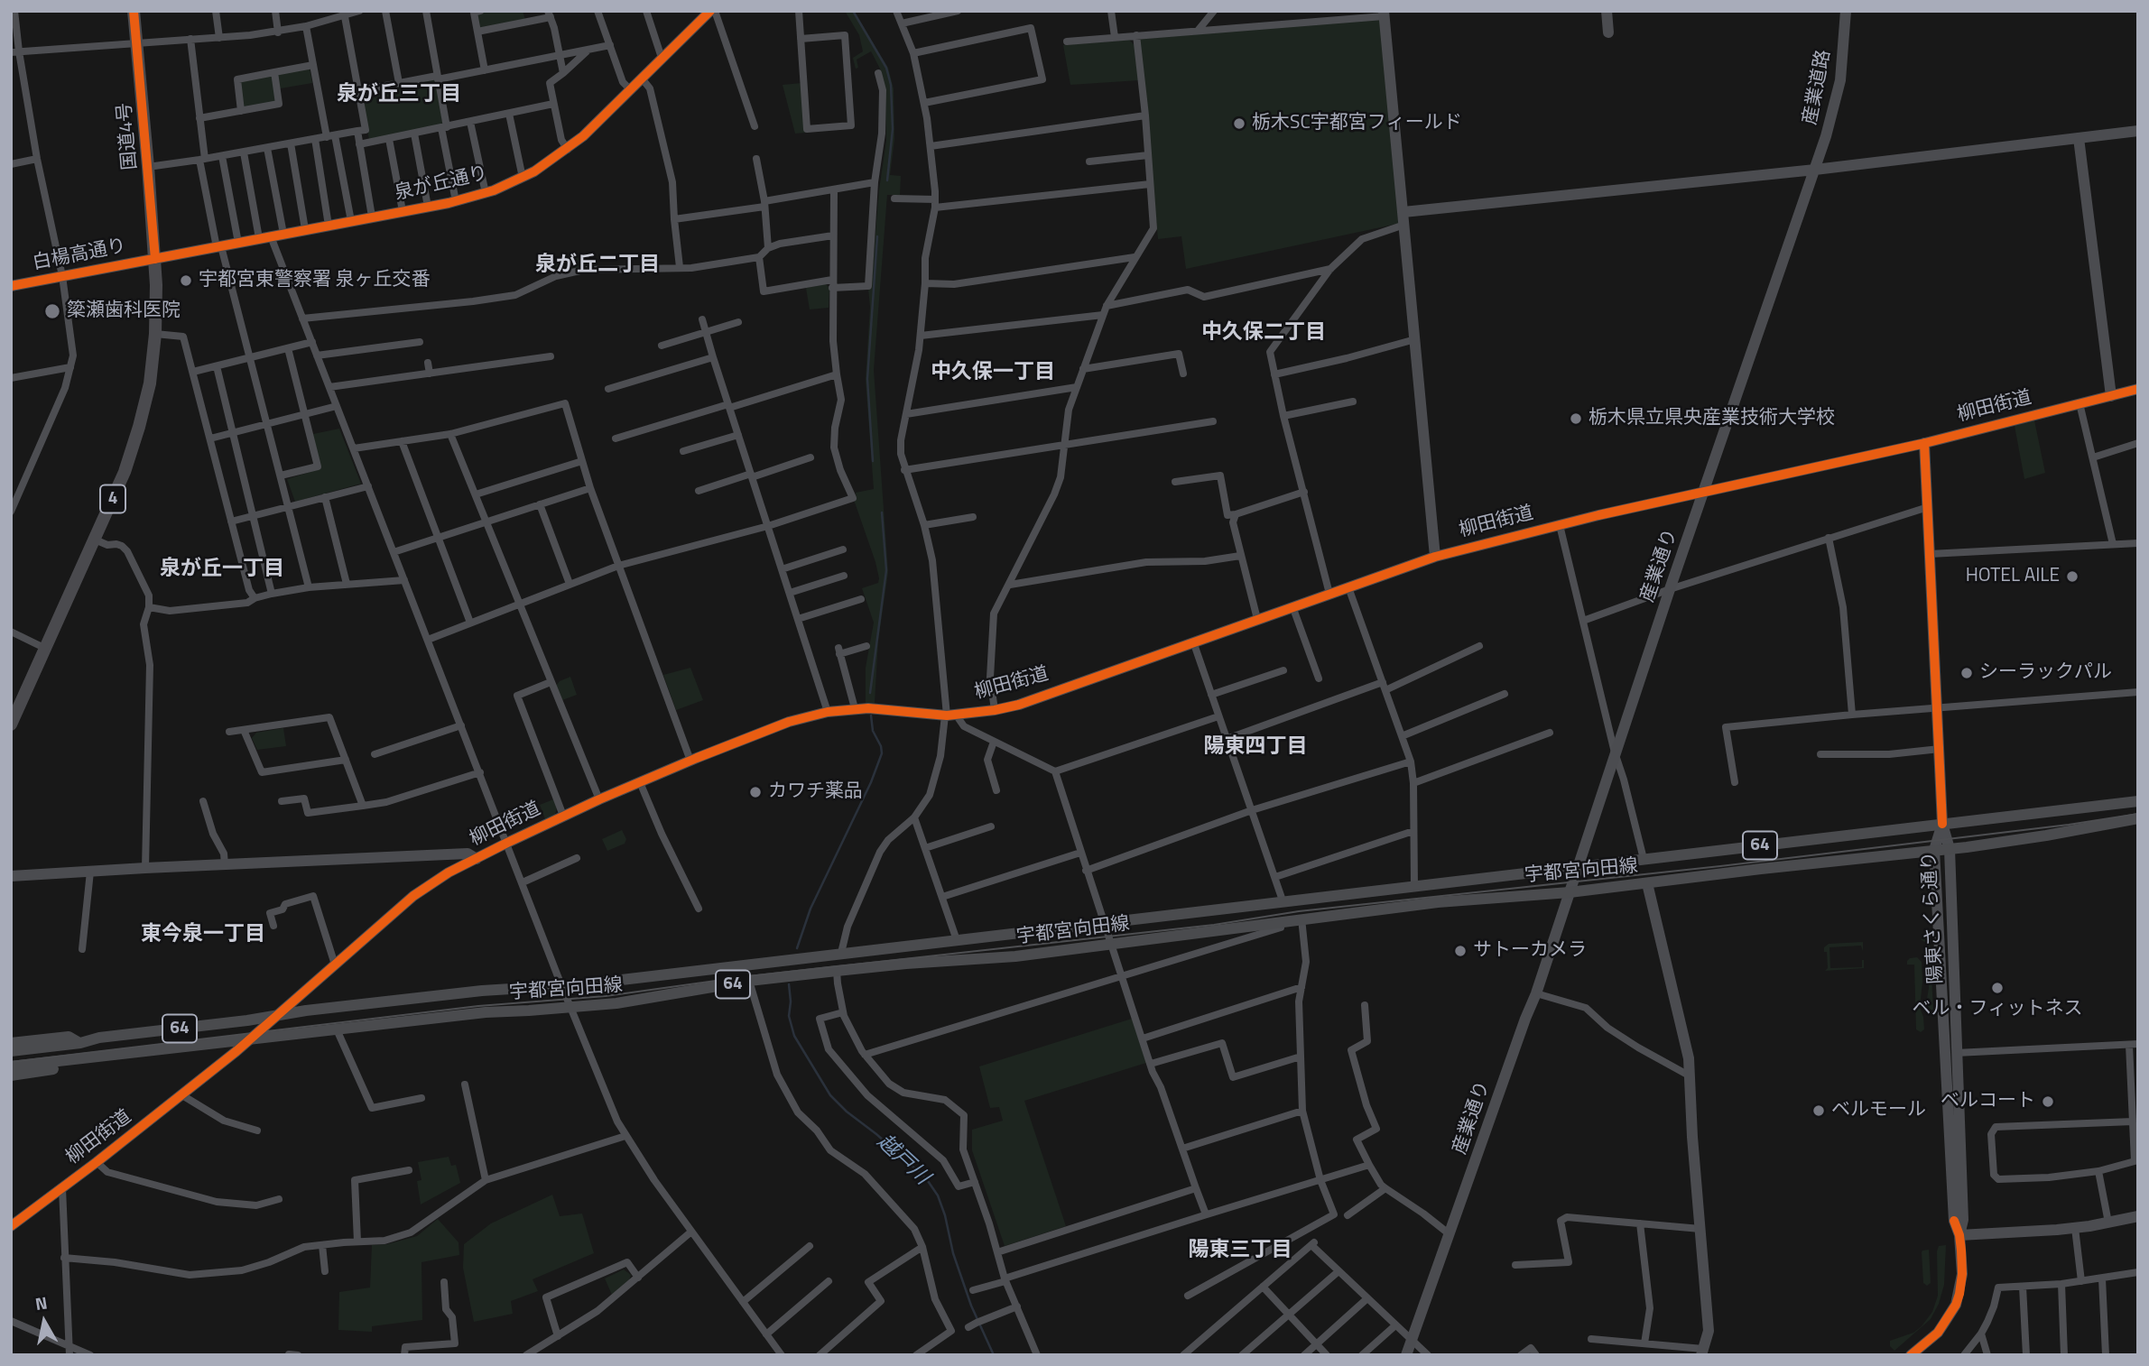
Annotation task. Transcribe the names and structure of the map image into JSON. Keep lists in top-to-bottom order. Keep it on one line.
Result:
{"streets":{"highway":["国道4号","4"],"main road":["64","宇都宮向田線"],"street":["産業道路","泉が丘通り","白楊高通り","柳田街道","産業通り","陽東さくら通り"]},"crossings":[["産業道路","産業通り"],["国道4号","泉が丘通り"],["国道4号","白楊高通り"],["泉が丘通り","白楊高通り"],["柳田街道","産業通り"],["柳田街道","宇都宮向田線"],["産業通り","宇都宮向田線"],["宇都宮向田線","陽東さくら通り"]],"districts":["泉が丘三丁目","泉が丘二丁目","中久保二丁目","中久保一丁目","泉が丘一丁目","陽東四丁目","東今泉一丁目","陽東三丁目"],"water":["越戸川"],"places":["栃木SC宇都宮フィールド","宇都宮東警察署 泉ヶ丘交番","簗瀬歯科医院","栃木県立県央産業技術大学校","HOTEL AILE","シーラックパル","カワチ薬品","サトーカメラ","ベル・フィットネス","ベルコート","ベルモール"],"north":"top"}
